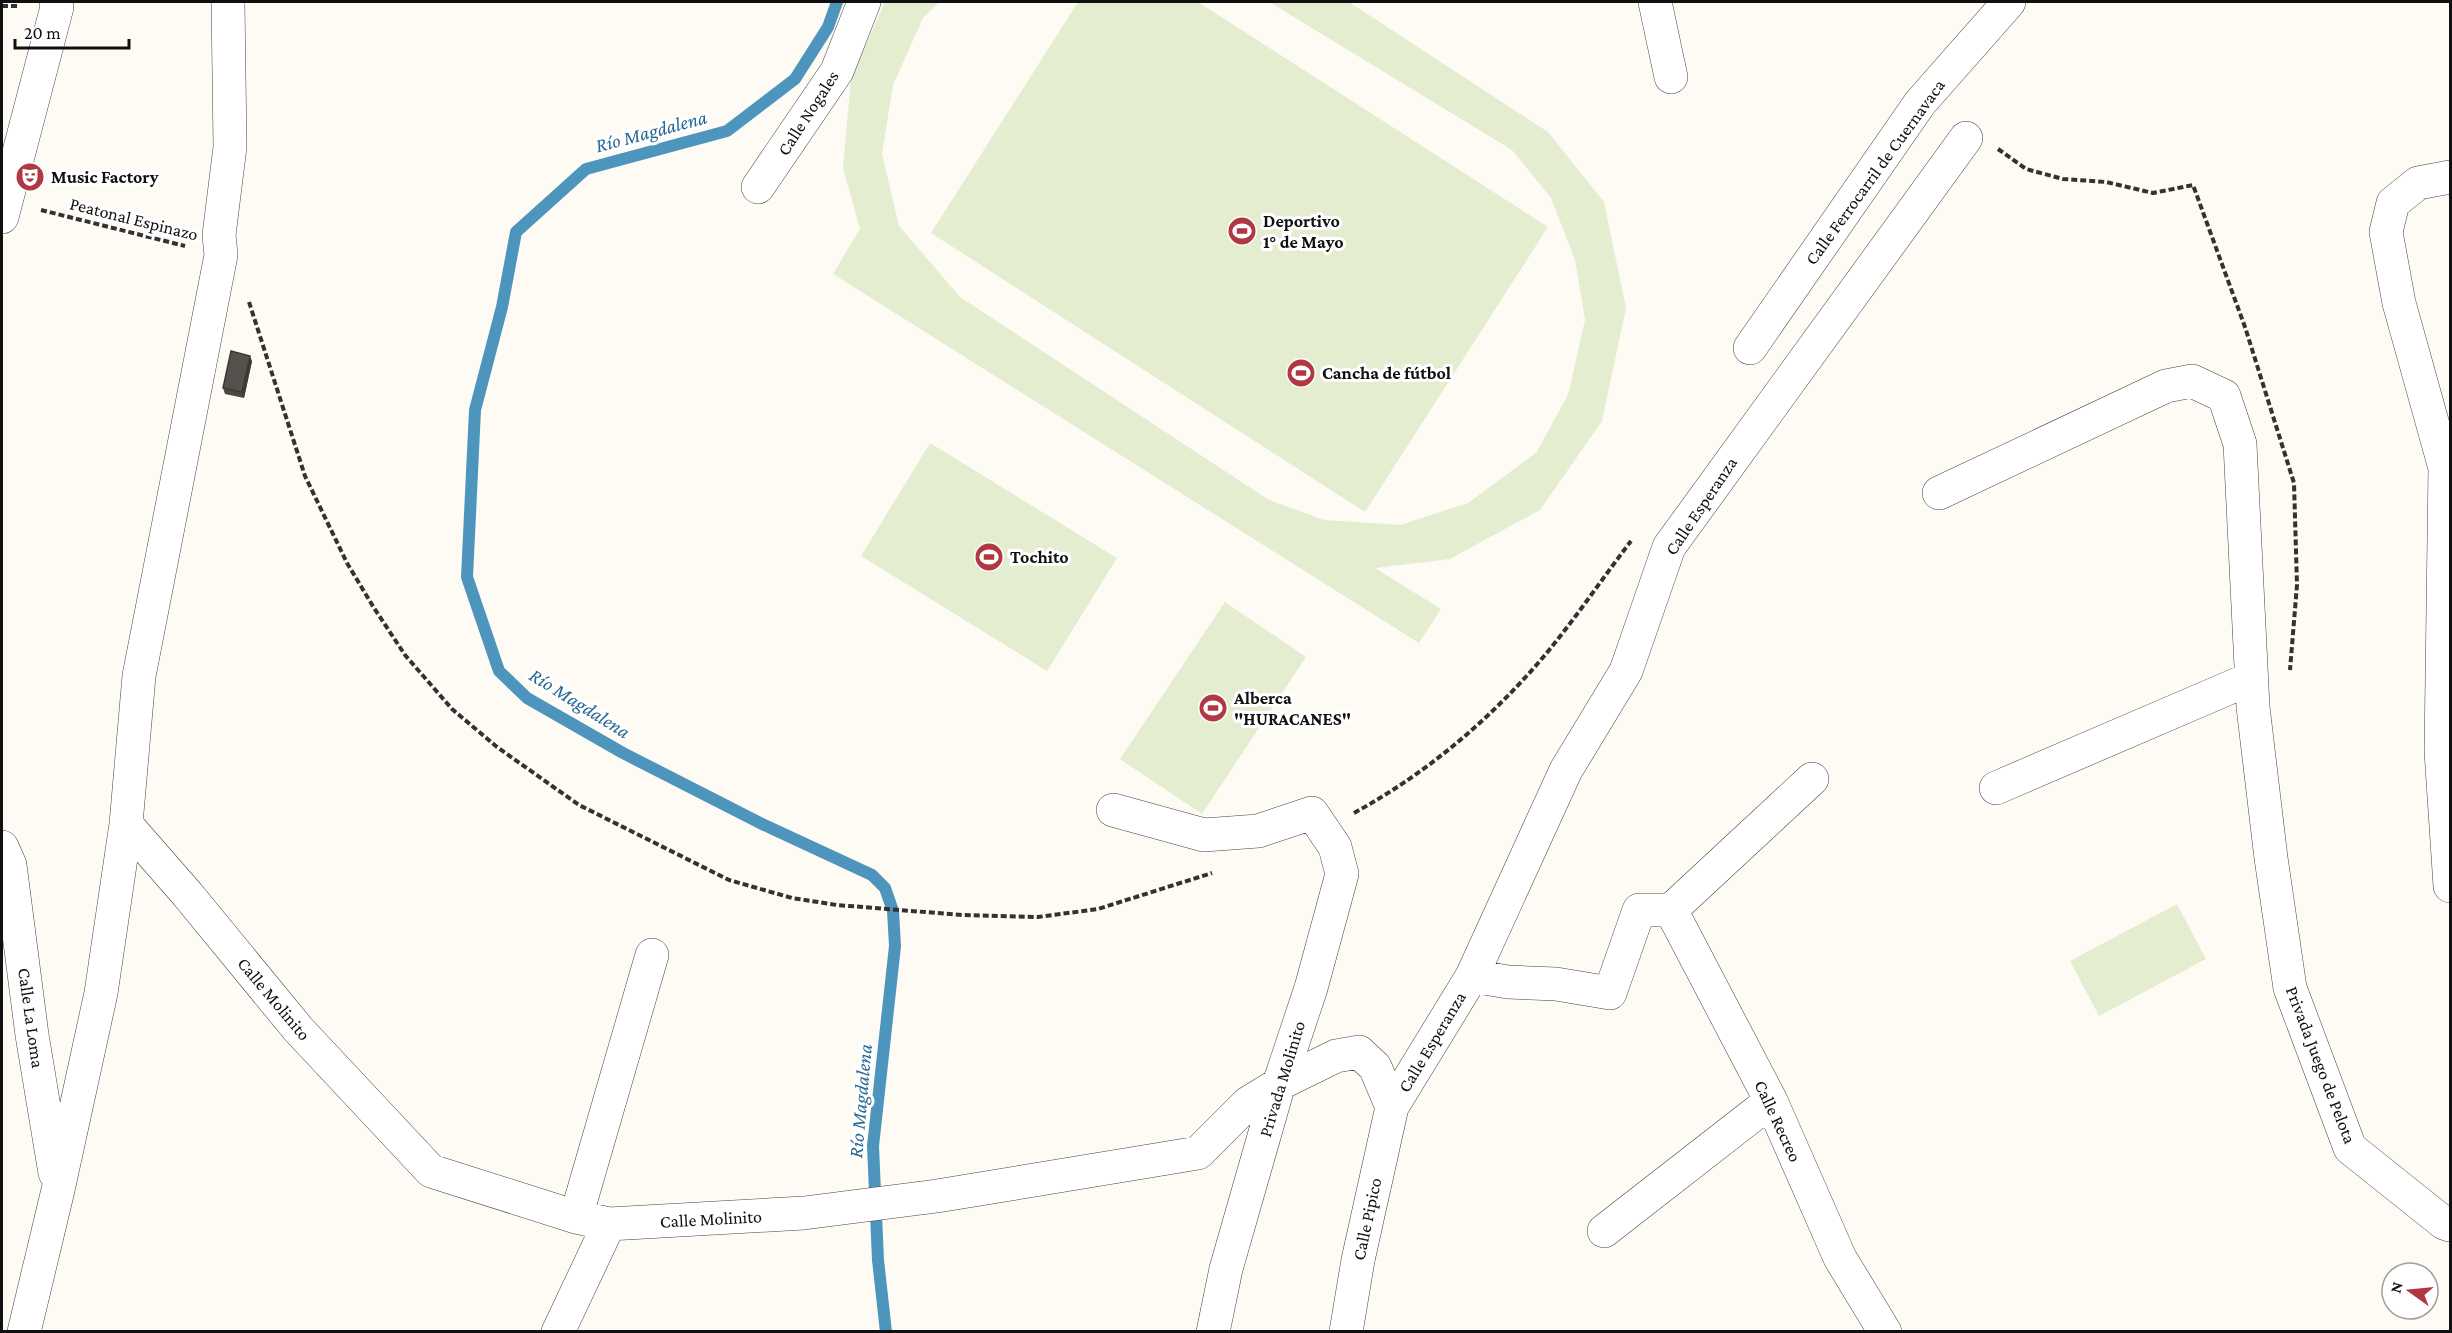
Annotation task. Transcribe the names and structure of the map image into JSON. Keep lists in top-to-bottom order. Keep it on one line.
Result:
{"streets":{"street":["Calle Nogales","Calle Ferrocarril de Cuernavaca","Calle Esperanza","Calle Molinito","Calle La Loma","Privada Juego de Pelota","Privada Molinito","Calle Recreo","Calle Pipico"],"path":["Peatonal Espinazo"]},"crossings":[["Calle Esperanza","Calle Molinito"],["Calle Esperanza","Calle Recreo"],["Calle Esperanza","Calle Pipico"],["Calle Molinito","Privada Molinito"],["Calle Molinito","Calle Pipico"]],"water":["Río Magdalena"],"places":{"theatre":["Music Factory"],"sports":["Deportivo 1° de Mayo","Cancha de fútbol","Tochito","Alberca \"HURACANES\""]},"scale_bar":"20 m","north":"left"}
